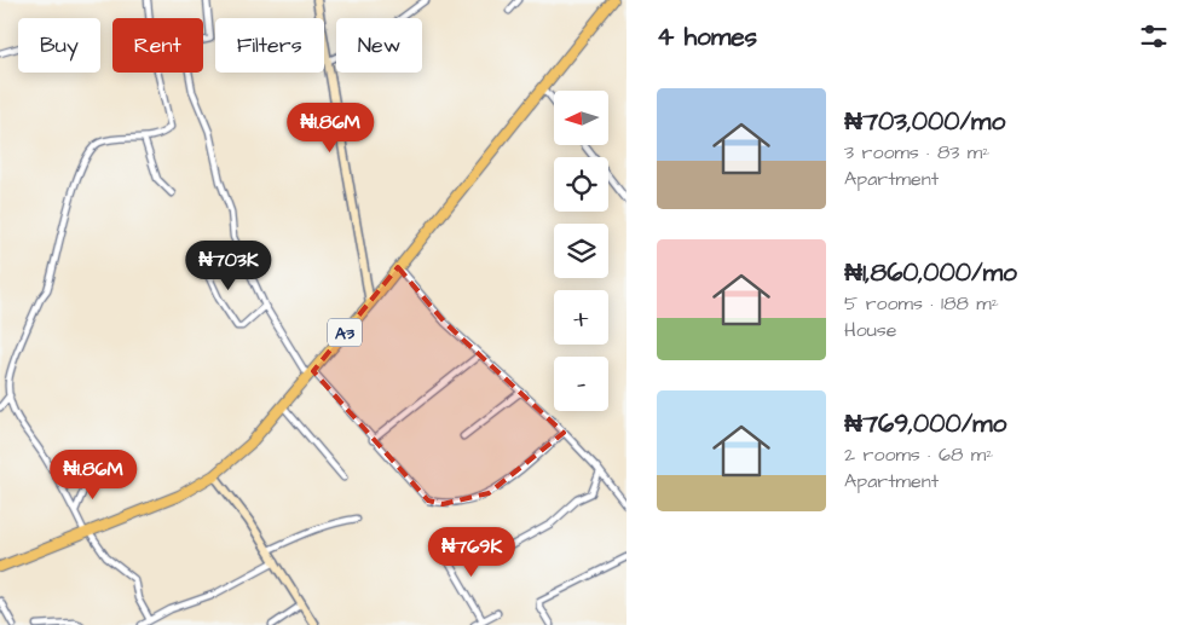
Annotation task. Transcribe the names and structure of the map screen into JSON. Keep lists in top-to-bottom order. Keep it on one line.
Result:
{"streets":{"highway":["A3"]},"north":"left","page":{"heading":"4 homes","chip":["Buy","Rent","Filters","New"],"list":[{"name":"₦703,000/mo","note":"3 rooms · 83 m² · Apartment"},{"name":"₦1,860,000/mo","note":"5 rooms · 188 m² · House"},{"name":"₦769,000/mo","note":"2 rooms · 68 m² · Apartment"}],"map_buttons":["+","−"],"price":["₦1.86M","₦703K","₦1.86M","₦769K"]}}
